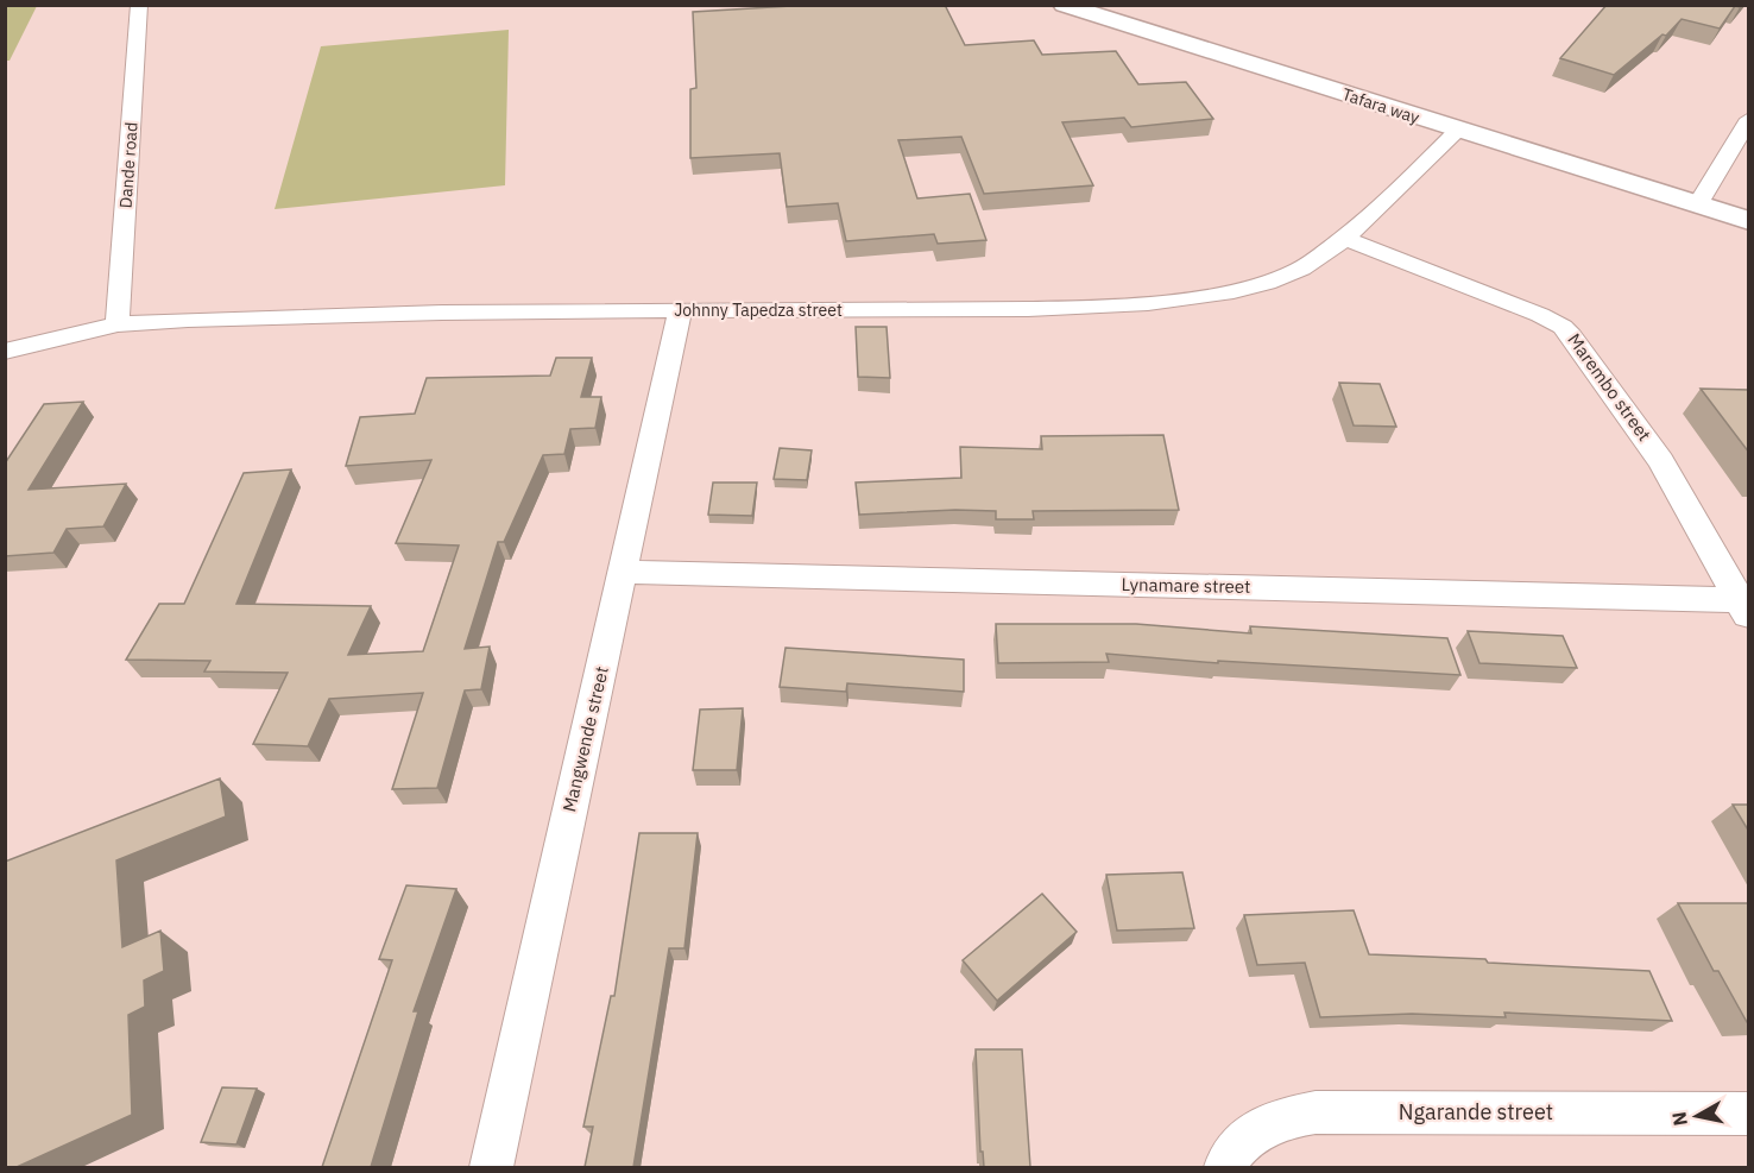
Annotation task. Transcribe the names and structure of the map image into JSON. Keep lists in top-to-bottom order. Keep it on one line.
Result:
{"streets":{"street":["Tafara way","Dande road","Johnny Tapedza street","Marembo street","Lynamare street","Mangwende street","Ngarande street"]},"crossings":[["Tafara way","Johnny Tapedza street"],["Dande road","Johnny Tapedza street"],["Johnny Tapedza street","Marembo street"],["Johnny Tapedza street","Mangwende street"],["Marembo street","Lynamare street"],["Lynamare street","Mangwende street"]],"north":"left"}
